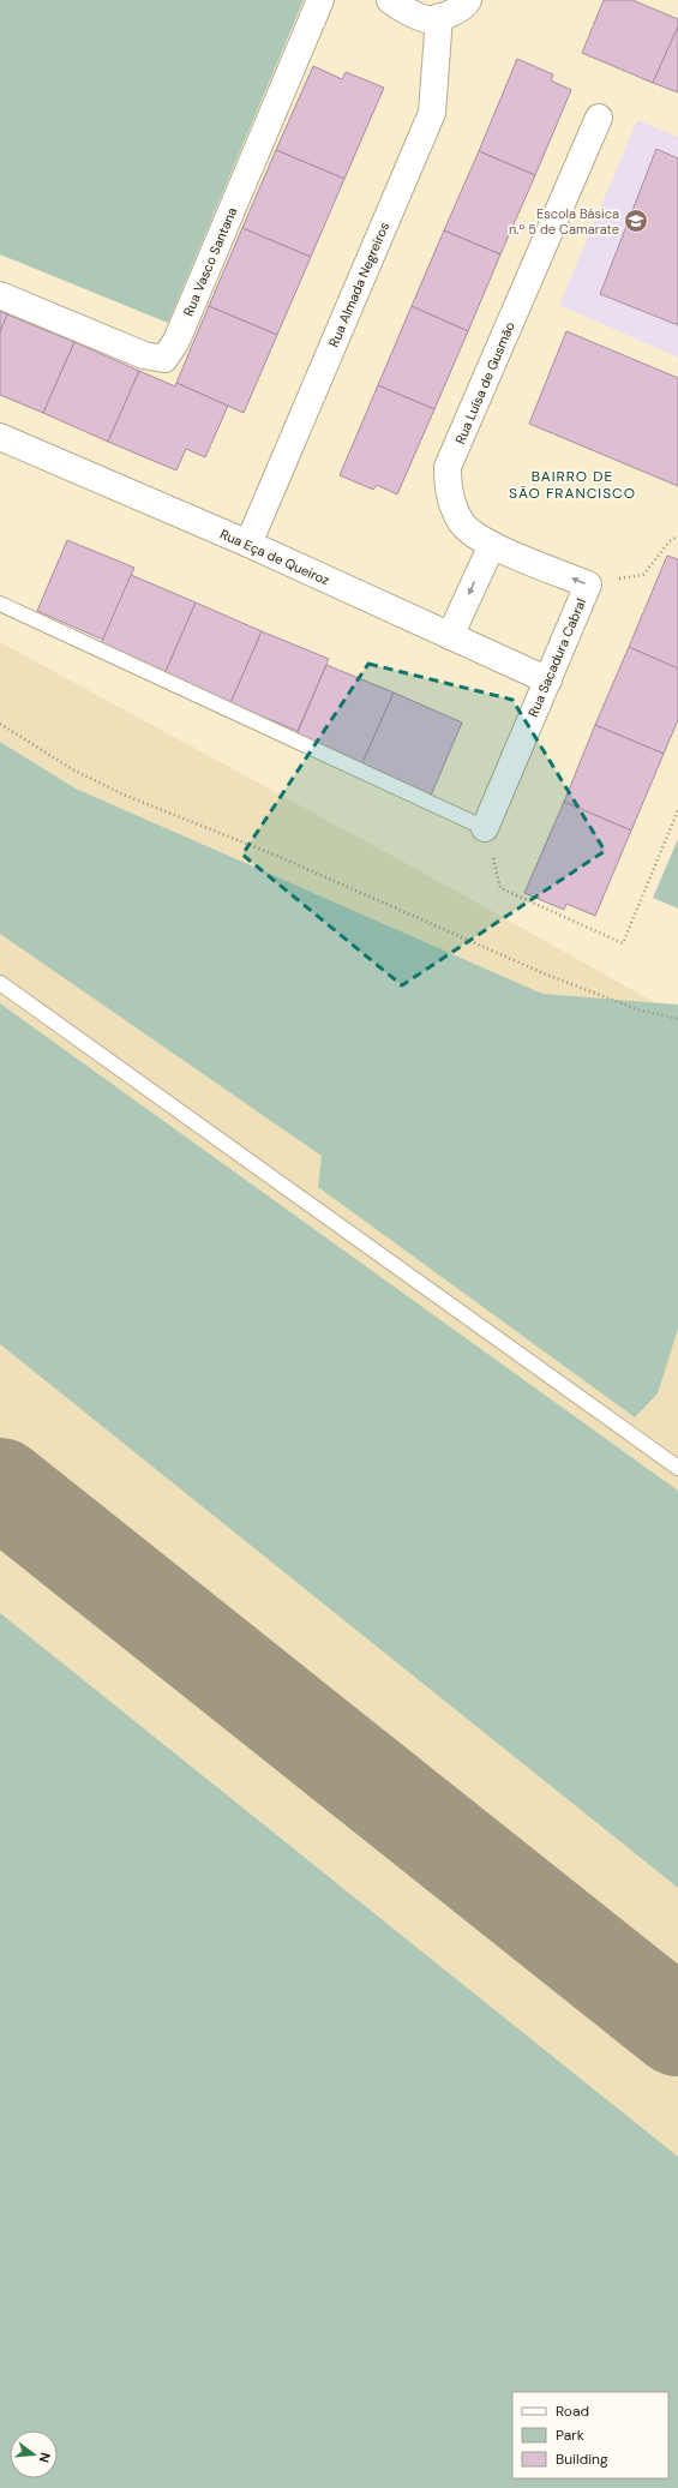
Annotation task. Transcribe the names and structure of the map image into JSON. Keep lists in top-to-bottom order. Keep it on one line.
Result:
{"streets":{"street":["Rua Vasco Santana","Rua Almada Negreiros","Rua Luísa de Gusmão","Rua Eça de Queiroz","Rua Sacadura Cabral"]},"crossings":[["Rua Almada Negreiros","Rua Eça de Queiroz"],["Rua Luísa de Gusmão","Rua Sacadura Cabral"],["Rua Eça de Queiroz","Rua Sacadura Cabral"]],"districts":["BAIRRO DE SÃO FRANCISCO"],"places":{"school or university":["Escola Básica n.º 5 de Camarate"]},"legend":["Road","Park","Building"],"north":"right"}
